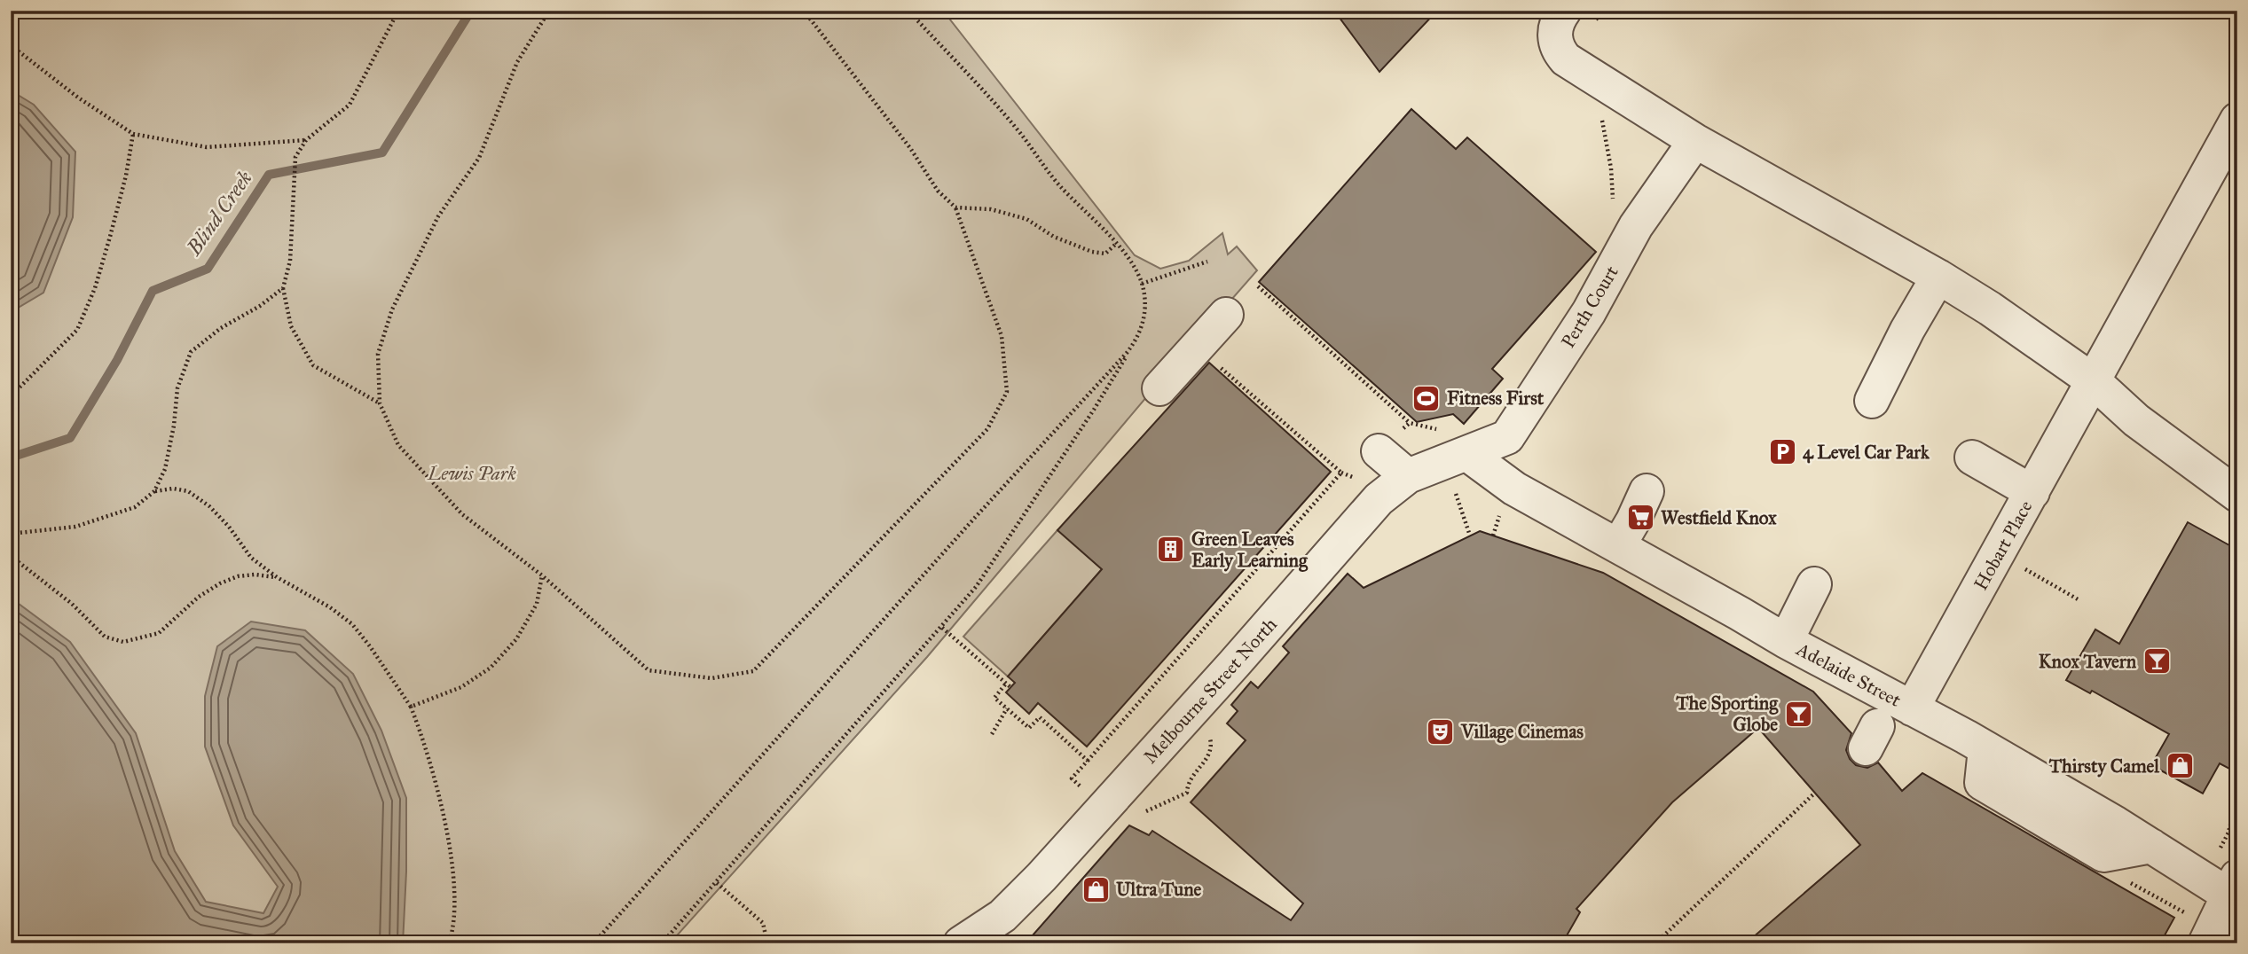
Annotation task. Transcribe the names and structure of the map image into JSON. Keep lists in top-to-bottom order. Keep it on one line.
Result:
{"streets":{"lane":["Perth Court","Hobart Place","Adelaide Street","Melbourne Street North"]},"crossings":[["Perth Court","Adelaide Street"],["Perth Court","Melbourne Street North"],["Hobart Place","Adelaide Street"],["Adelaide Street","Melbourne Street North"]],"water":["Blind Creek"],"parks":["Lewis Park"],"places":{"sports":["Fitness First"],"parking":["4 Level Car Park"],"supermarket":["Westfield Knox"],"building":["Green Leaves Early Learning"],"bar":["Knox Tavern","The Sporting Globe"],"theatre":["Village Cinemas"],"shop":["Thirsty Camel","Ultra Tune"]}}
